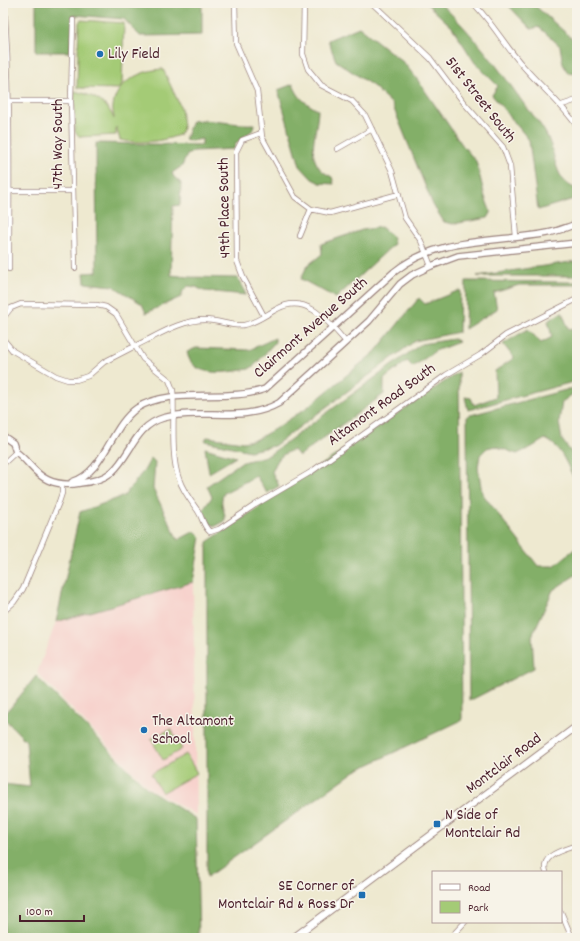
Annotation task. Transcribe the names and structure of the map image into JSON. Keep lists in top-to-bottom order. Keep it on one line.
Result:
{"streets":{"main road":["Montclair Road"],"street":["51st Street South","47th Way South","49th Place South","Clairmont Avenue South","Altamont Road South"]},"crossings":[["51st Street South","Clairmont Avenue South"],["Clairmont Avenue South","Altamont Road South"]],"places":{"other":["Lily Field","The Altamont School"],"transit":["N Side of Montclair Rd","SE Corner of Montclair Rd & Ross Dr"]},"legend":["Road","Park"],"scale_bar":"100 m"}
